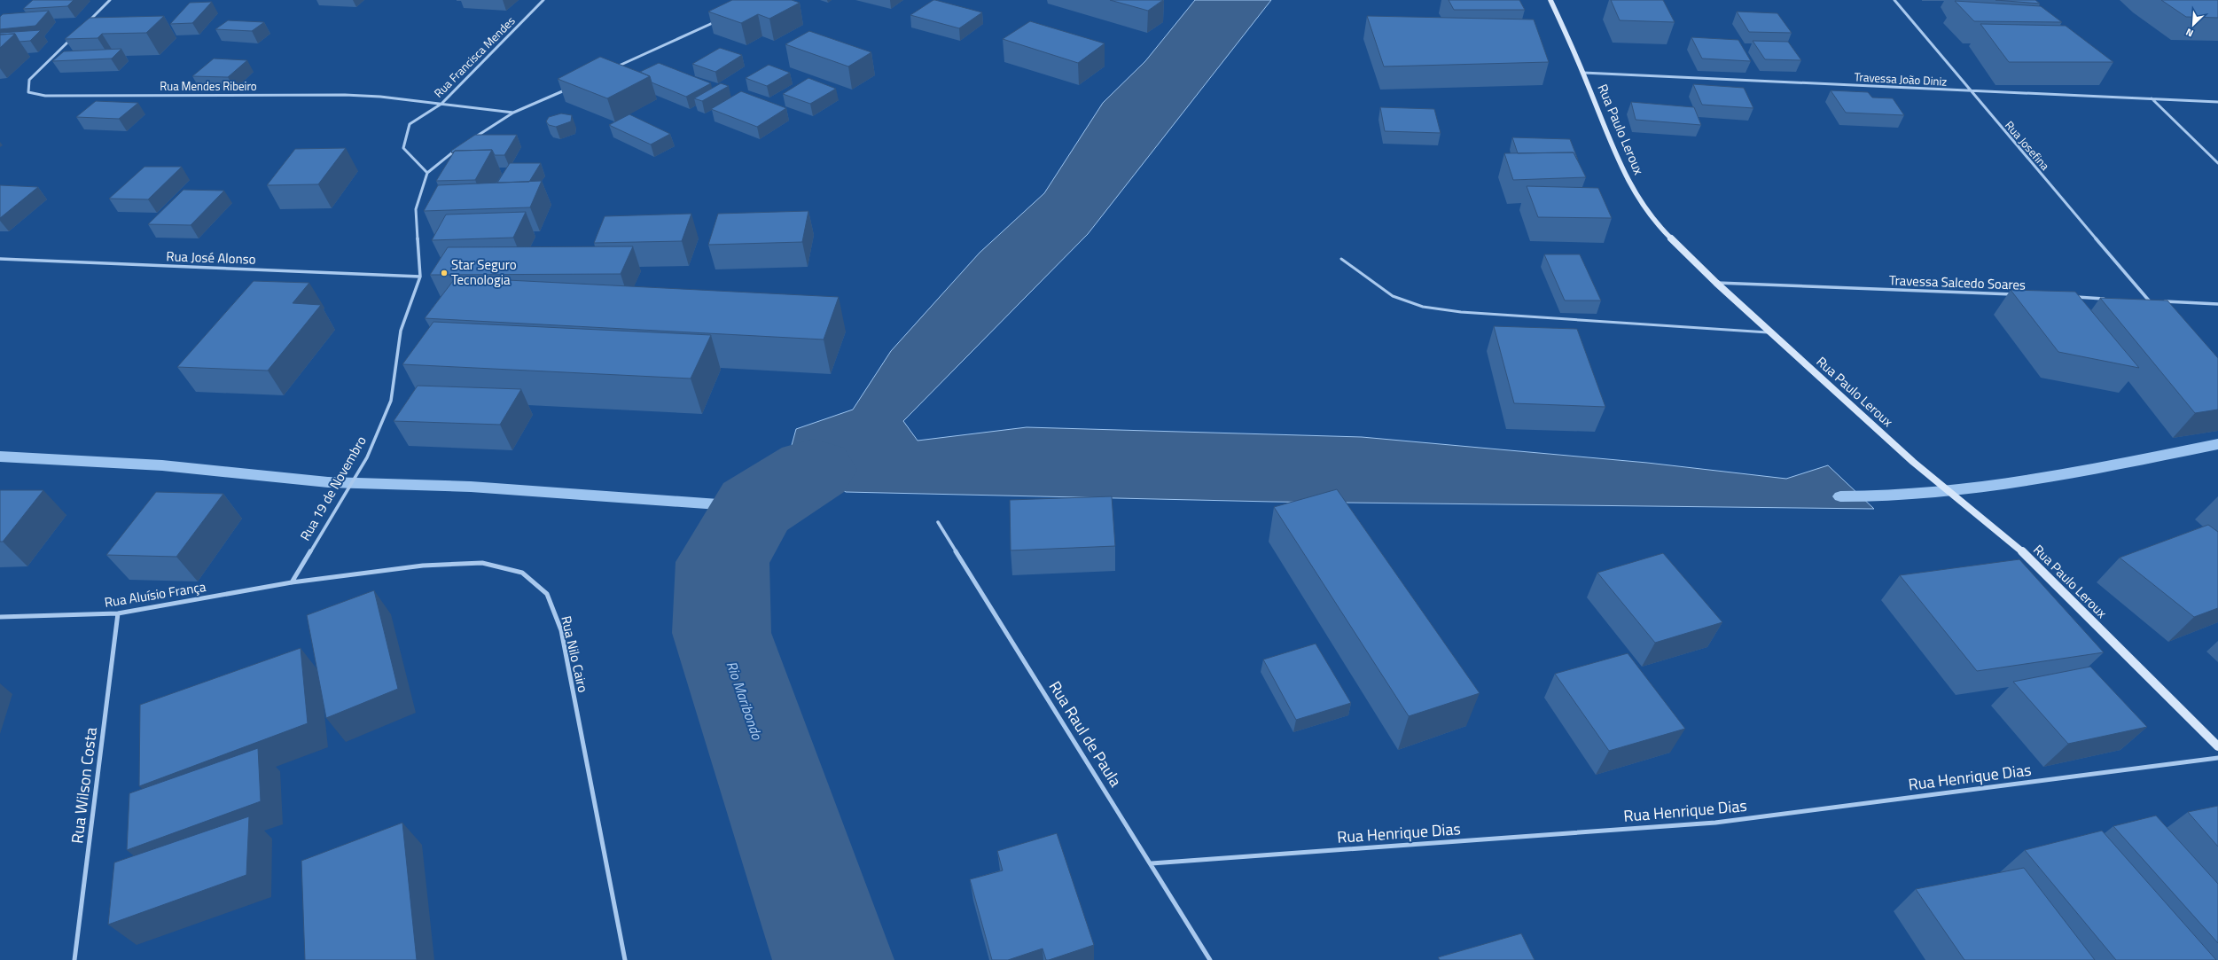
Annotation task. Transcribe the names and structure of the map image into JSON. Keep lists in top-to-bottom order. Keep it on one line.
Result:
{"streets":{"street":["Rua Francisca Mendes","Travessa João Diniz","Rua Mendes Ribeiro","Rua Paulo Leroux","Rua Josefina","Rua José Alonso","Travessa Salcedo Soares","Rua 19 de Novembro","Rua Aluísio França","Rua Nilo Cairo","Rua Raul de Paula","Rua Henrique Dias","Rua Wilson Costa"]},"crossings":[["Rua Francisca Mendes","Rua Mendes Ribeiro"],["Rua Francisca Mendes","Rua 19 de Novembro"],["Travessa João Diniz","Rua Paulo Leroux"],["Travessa João Diniz","Rua Josefina"],["Rua Paulo Leroux","Travessa Salcedo Soares"],["Rua José Alonso","Rua 19 de Novembro"],["Rua 19 de Novembro","Rua Aluísio França"],["Rua 19 de Novembro","Rua Nilo Cairo"],["Rua Aluísio França","Rua Nilo Cairo"],["Rua Aluísio França","Rua Wilson Costa"],["Rua Raul de Paula","Rua Henrique Dias"]],"water":["Rio Maribondo"],"places":["Star Seguro Tecnologia"],"north":"bottom left"}
